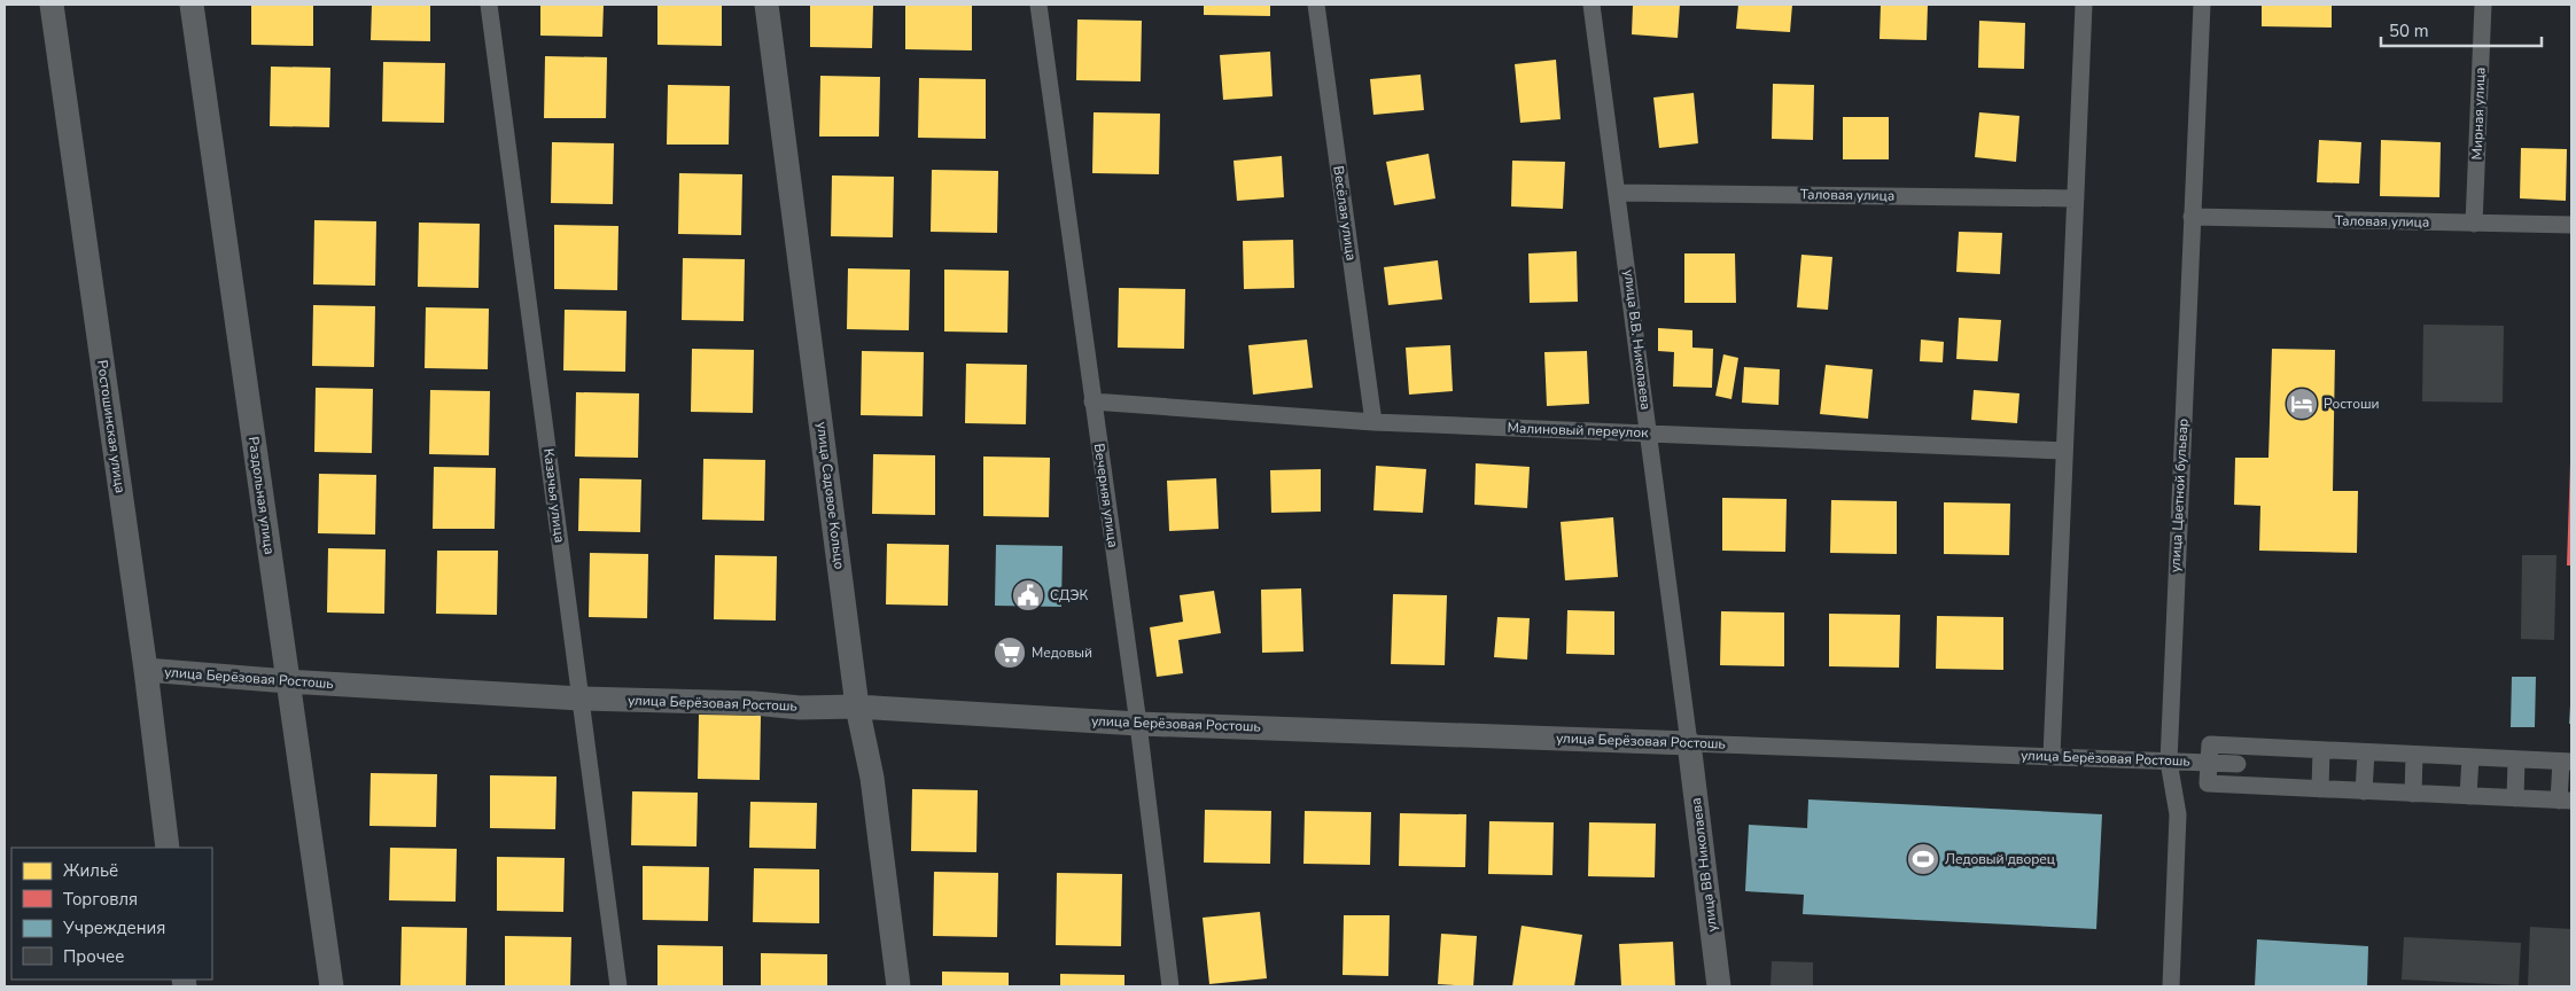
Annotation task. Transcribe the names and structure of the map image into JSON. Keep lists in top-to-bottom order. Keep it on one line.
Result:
{"streets":{"street":["Мирная улица","Таловая улица","Весёлая улица","улица В.В. Николаева","Ростошинская улица","Малиновый переулок","Раздольная улица","Казачья улица","улица Садовое Кольцо","Вечерняя улица","улица Цветной бульвар","улица Берёзовая Ростошь","улица ВВ Николаева"]},"crossings":[["Мирная улица","Таловая улица"],["Таловая улица","улица В.В. Николаева"],["Таловая улица","улица Цветной бульвар"],["Весёлая улица","Малиновый переулок"],["улица В.В. Николаева","Малиновый переулок"],["улица В.В. Николаева","улица Берёзовая Ростошь"],["улица В.В. Николаева","улица ВВ Николаева"],["Ростошинская улица","улица Берёзовая Ростошь"],["Малиновый переулок","Вечерняя улица"],["Раздольная улица","улица Берёзовая Ростошь"],["Казачья улица","улица Берёзовая Ростошь"],["улица Садовое Кольцо","улица Берёзовая Ростошь"],["Вечерняя улица","улица Берёзовая Ростошь"],["улица Цветной бульвар","улица Берёзовая Ростошь"],["улица Берёзовая Ростошь","улица ВВ Николаева"]],"places":{"hotel":["Ростоши"],"public building":["СДЭК"],"supermarket":["Медовый"],"sports":["Ледовый дворец"]},"legend":["Жильё","Торговля","Учреждения","Прочее"],"scale_bar":"50 m"}
